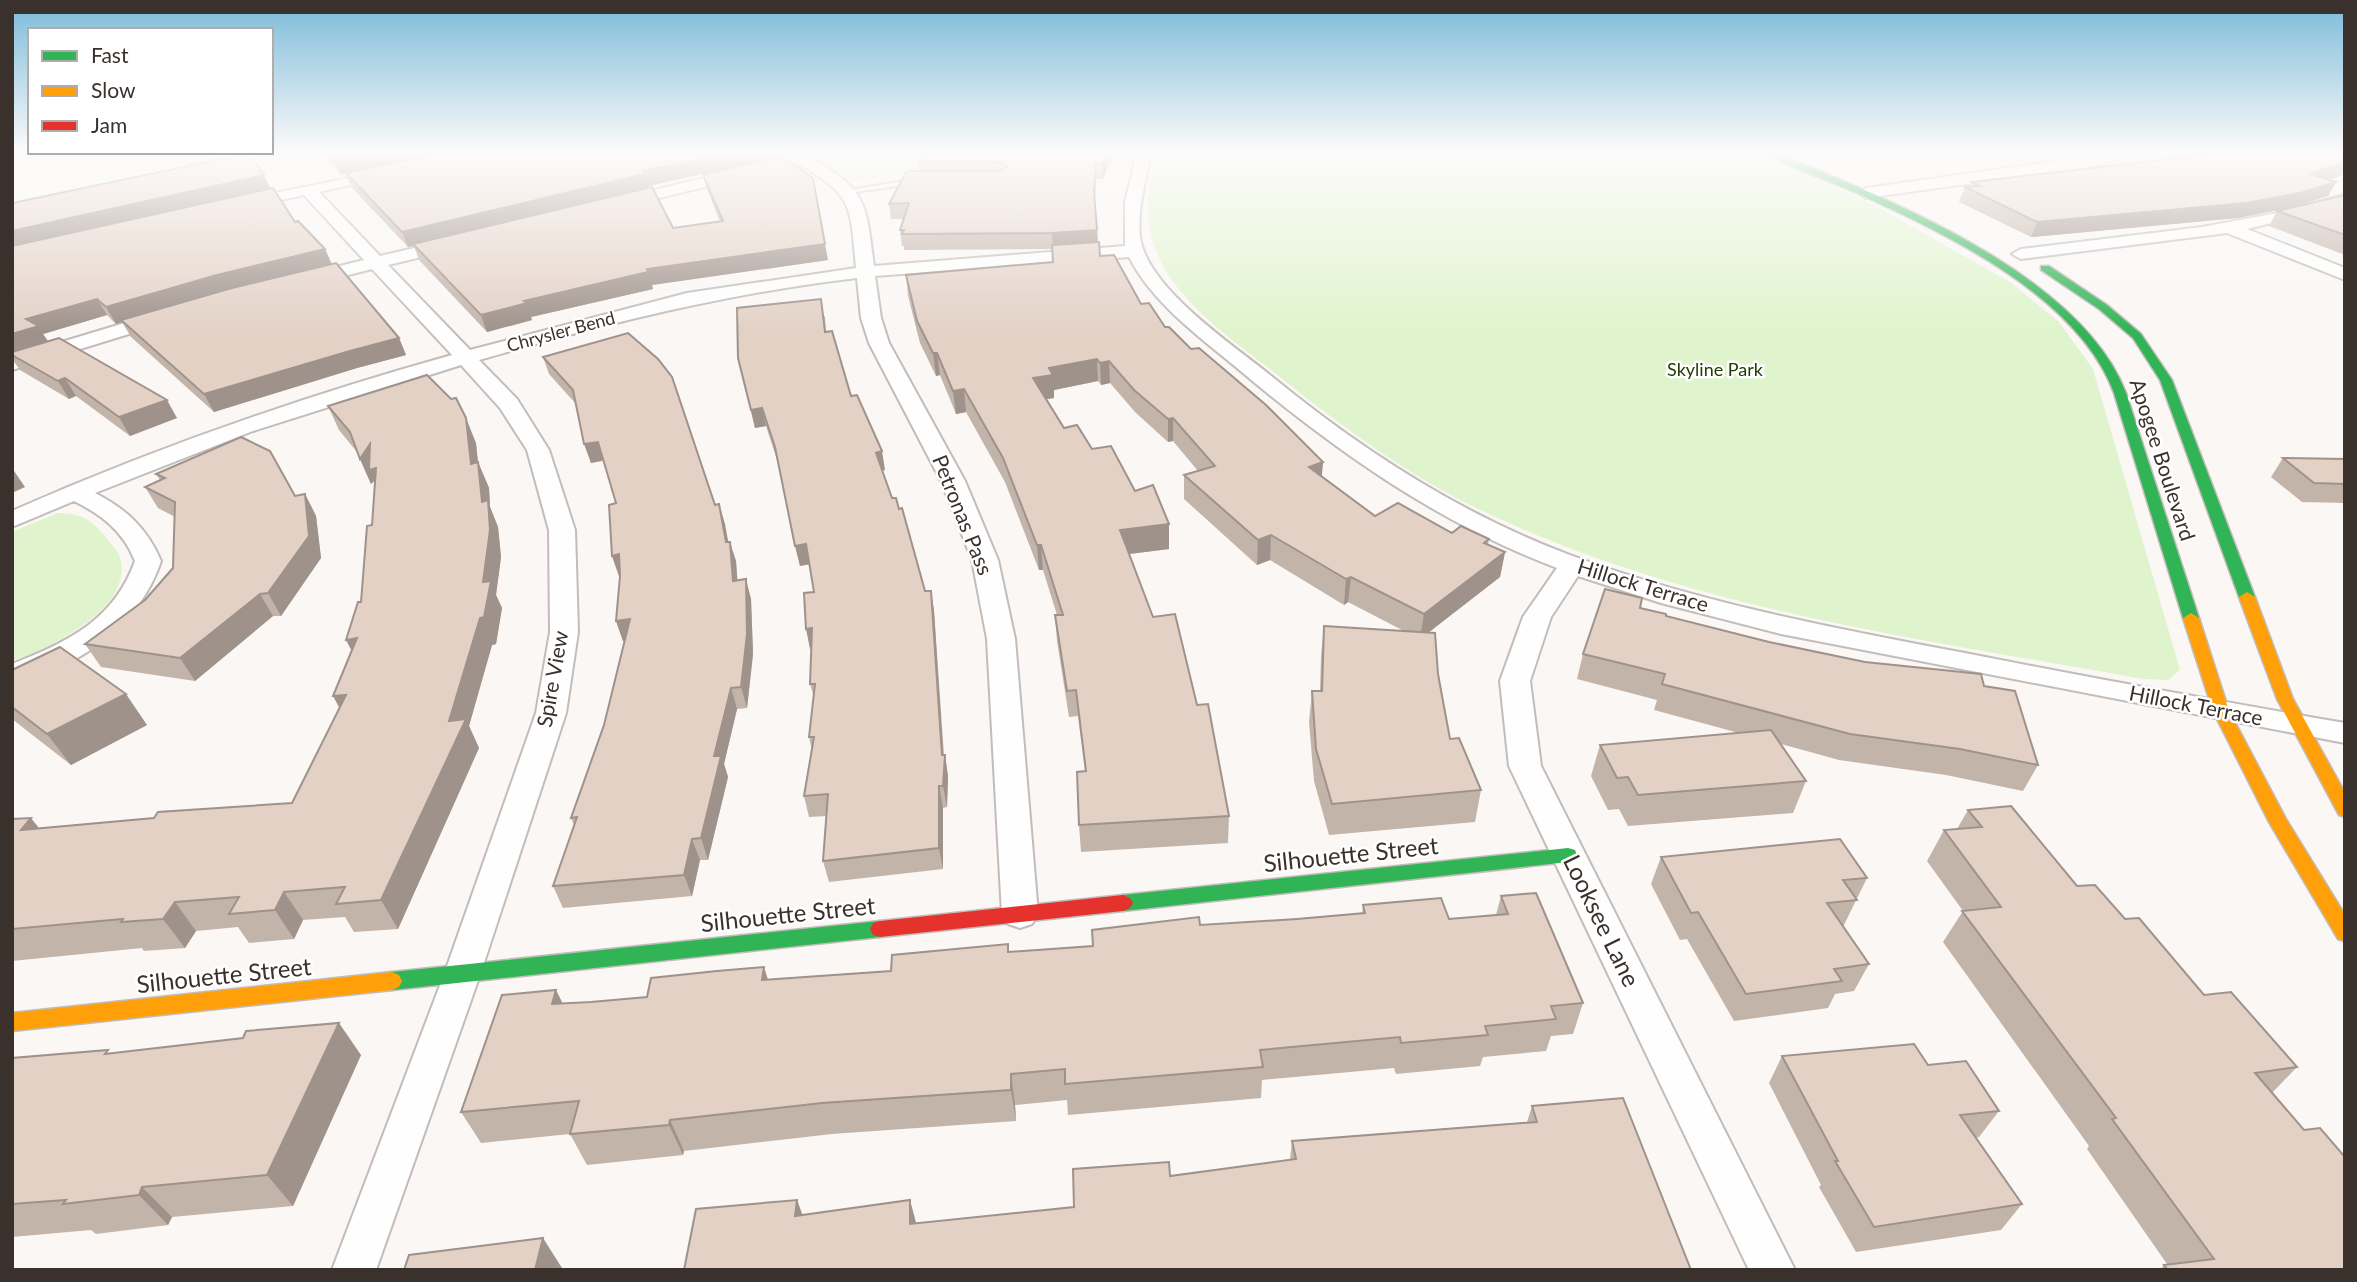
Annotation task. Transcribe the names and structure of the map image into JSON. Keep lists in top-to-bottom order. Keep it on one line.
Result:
{"streets":{"street":["Chrysler Bend","Apogee Boulevard","Petronas Pass","Hillock Terrace","Spire View","Silhouette Street","Looksee Lane"]},"crossings":[["Chrysler Bend","Petronas Pass"],["Chrysler Bend","Hillock Terrace"],["Chrysler Bend","Spire View"],["Apogee Boulevard","Hillock Terrace"],["Petronas Pass","Silhouette Street"],["Hillock Terrace","Looksee Lane"],["Spire View","Silhouette Street"],["Silhouette Street","Looksee Lane"]],"parks":["Skyline Park"],"legend":["Fast","Slow","Jam"]}
